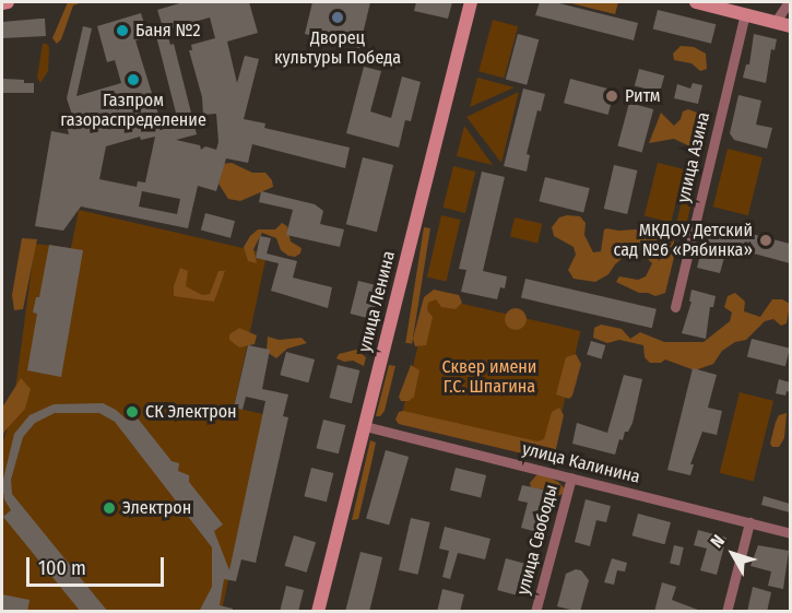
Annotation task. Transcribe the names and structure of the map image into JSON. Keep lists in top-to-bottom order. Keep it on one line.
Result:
{"streets":{"street":["улица Азина","улица Ленина","улица Калинина","улица Свободы"]},"crossings":[["улица Ленина","улица Калинина"],["улица Калинина","улица Свободы"]],"parks":["Сквер имени Г.С. Шпагина"],"places":["Дворец культуры Победа","Баня №2","Газпром газораспределение","Ритм","МКДОУ Детский сад №6 «Рябинка»","СК Электрон","Электрон"],"scale_bar":"100 m","north":"top left"}
